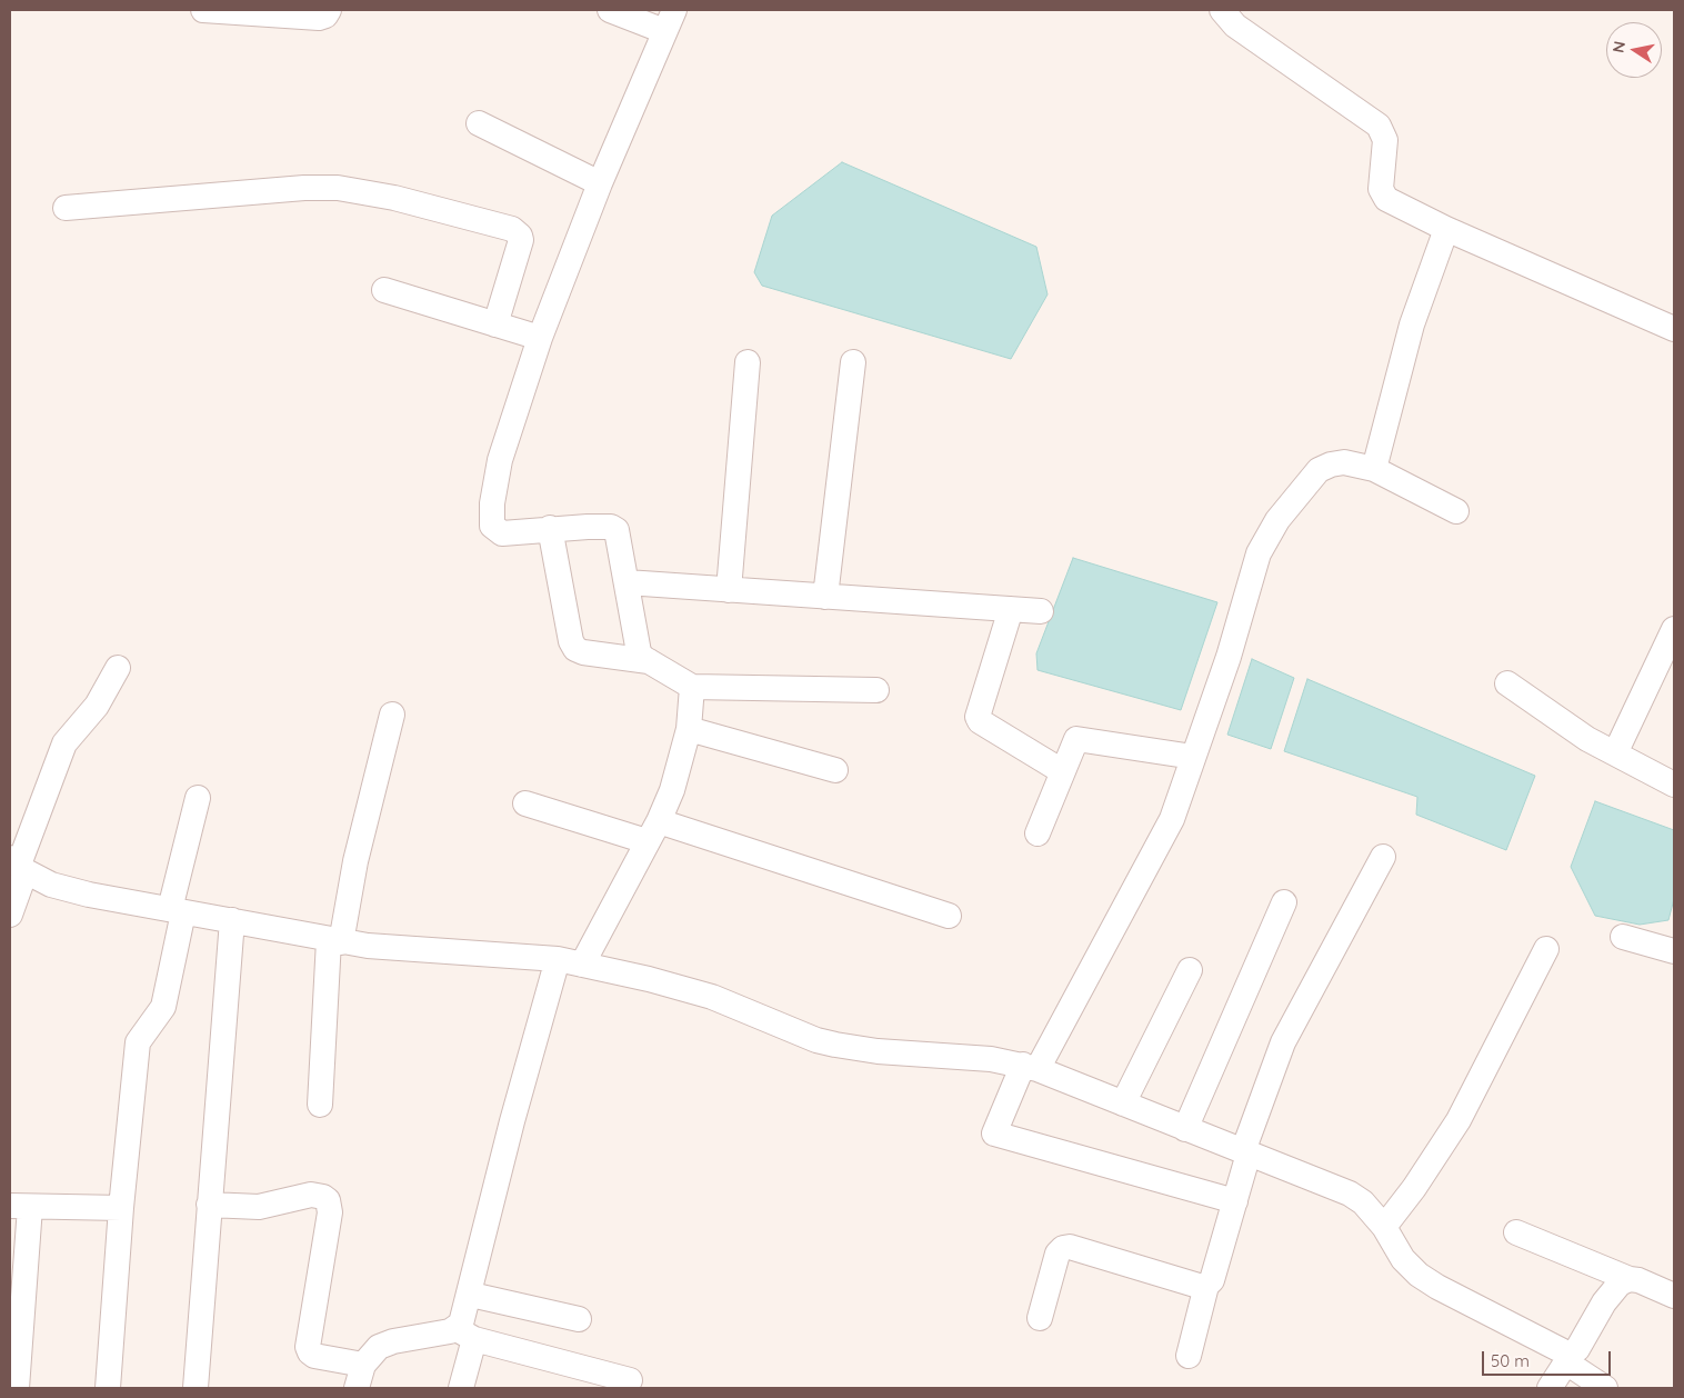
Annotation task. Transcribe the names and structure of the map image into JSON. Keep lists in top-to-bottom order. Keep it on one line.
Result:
{"scale_bar":"50 m","north":"left"}
